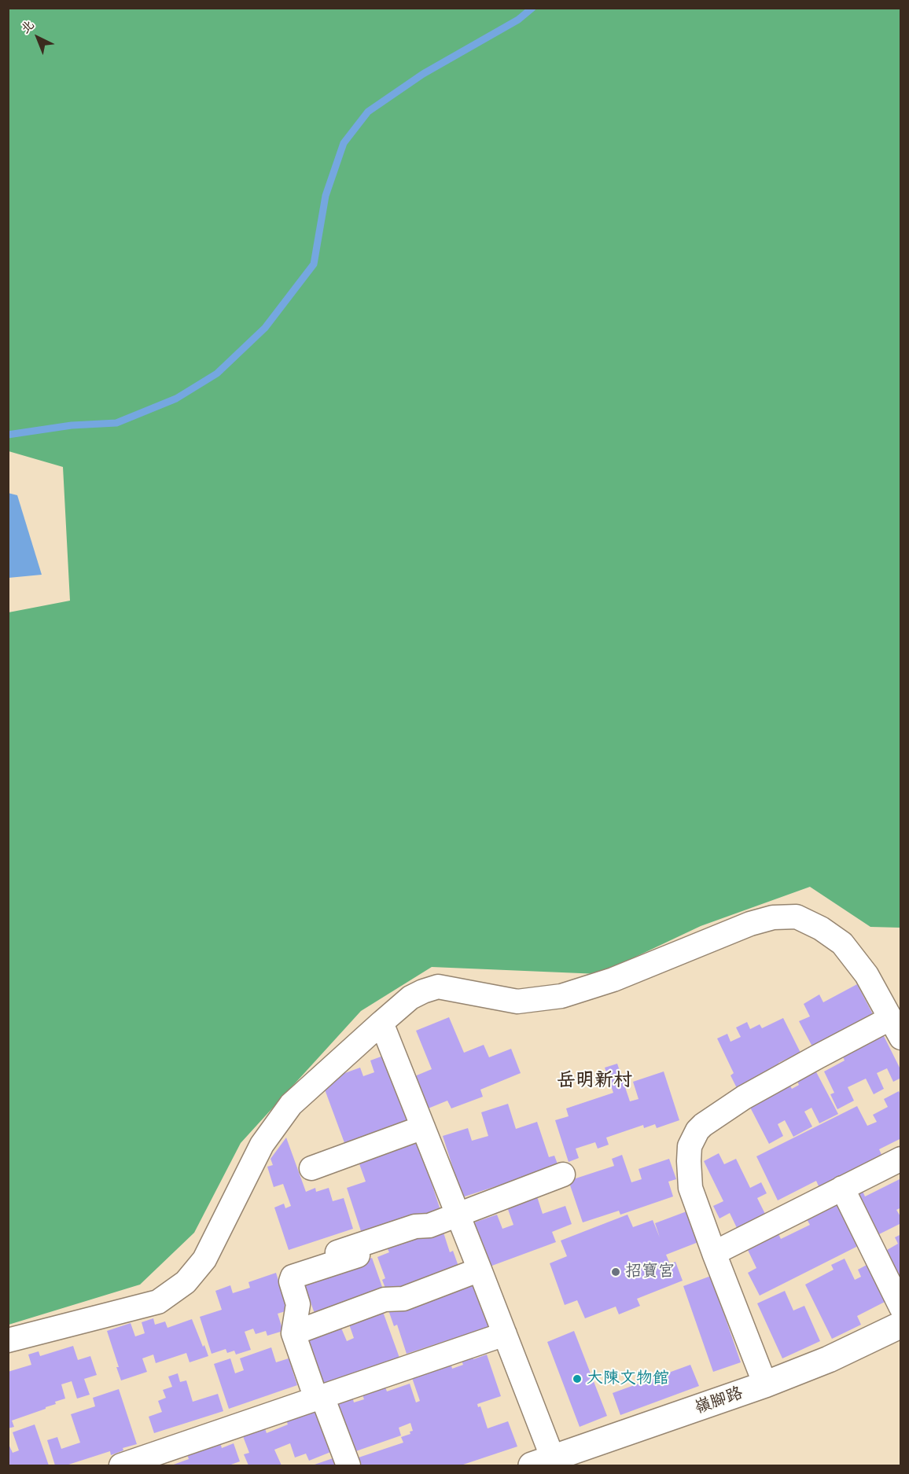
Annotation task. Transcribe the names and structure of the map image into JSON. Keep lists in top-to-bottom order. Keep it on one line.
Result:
{"streets":{"street":["嶺腳路"]},"districts":["岳明新村"],"places":["招寶宮","大陳文物館"],"north":"top left"}
